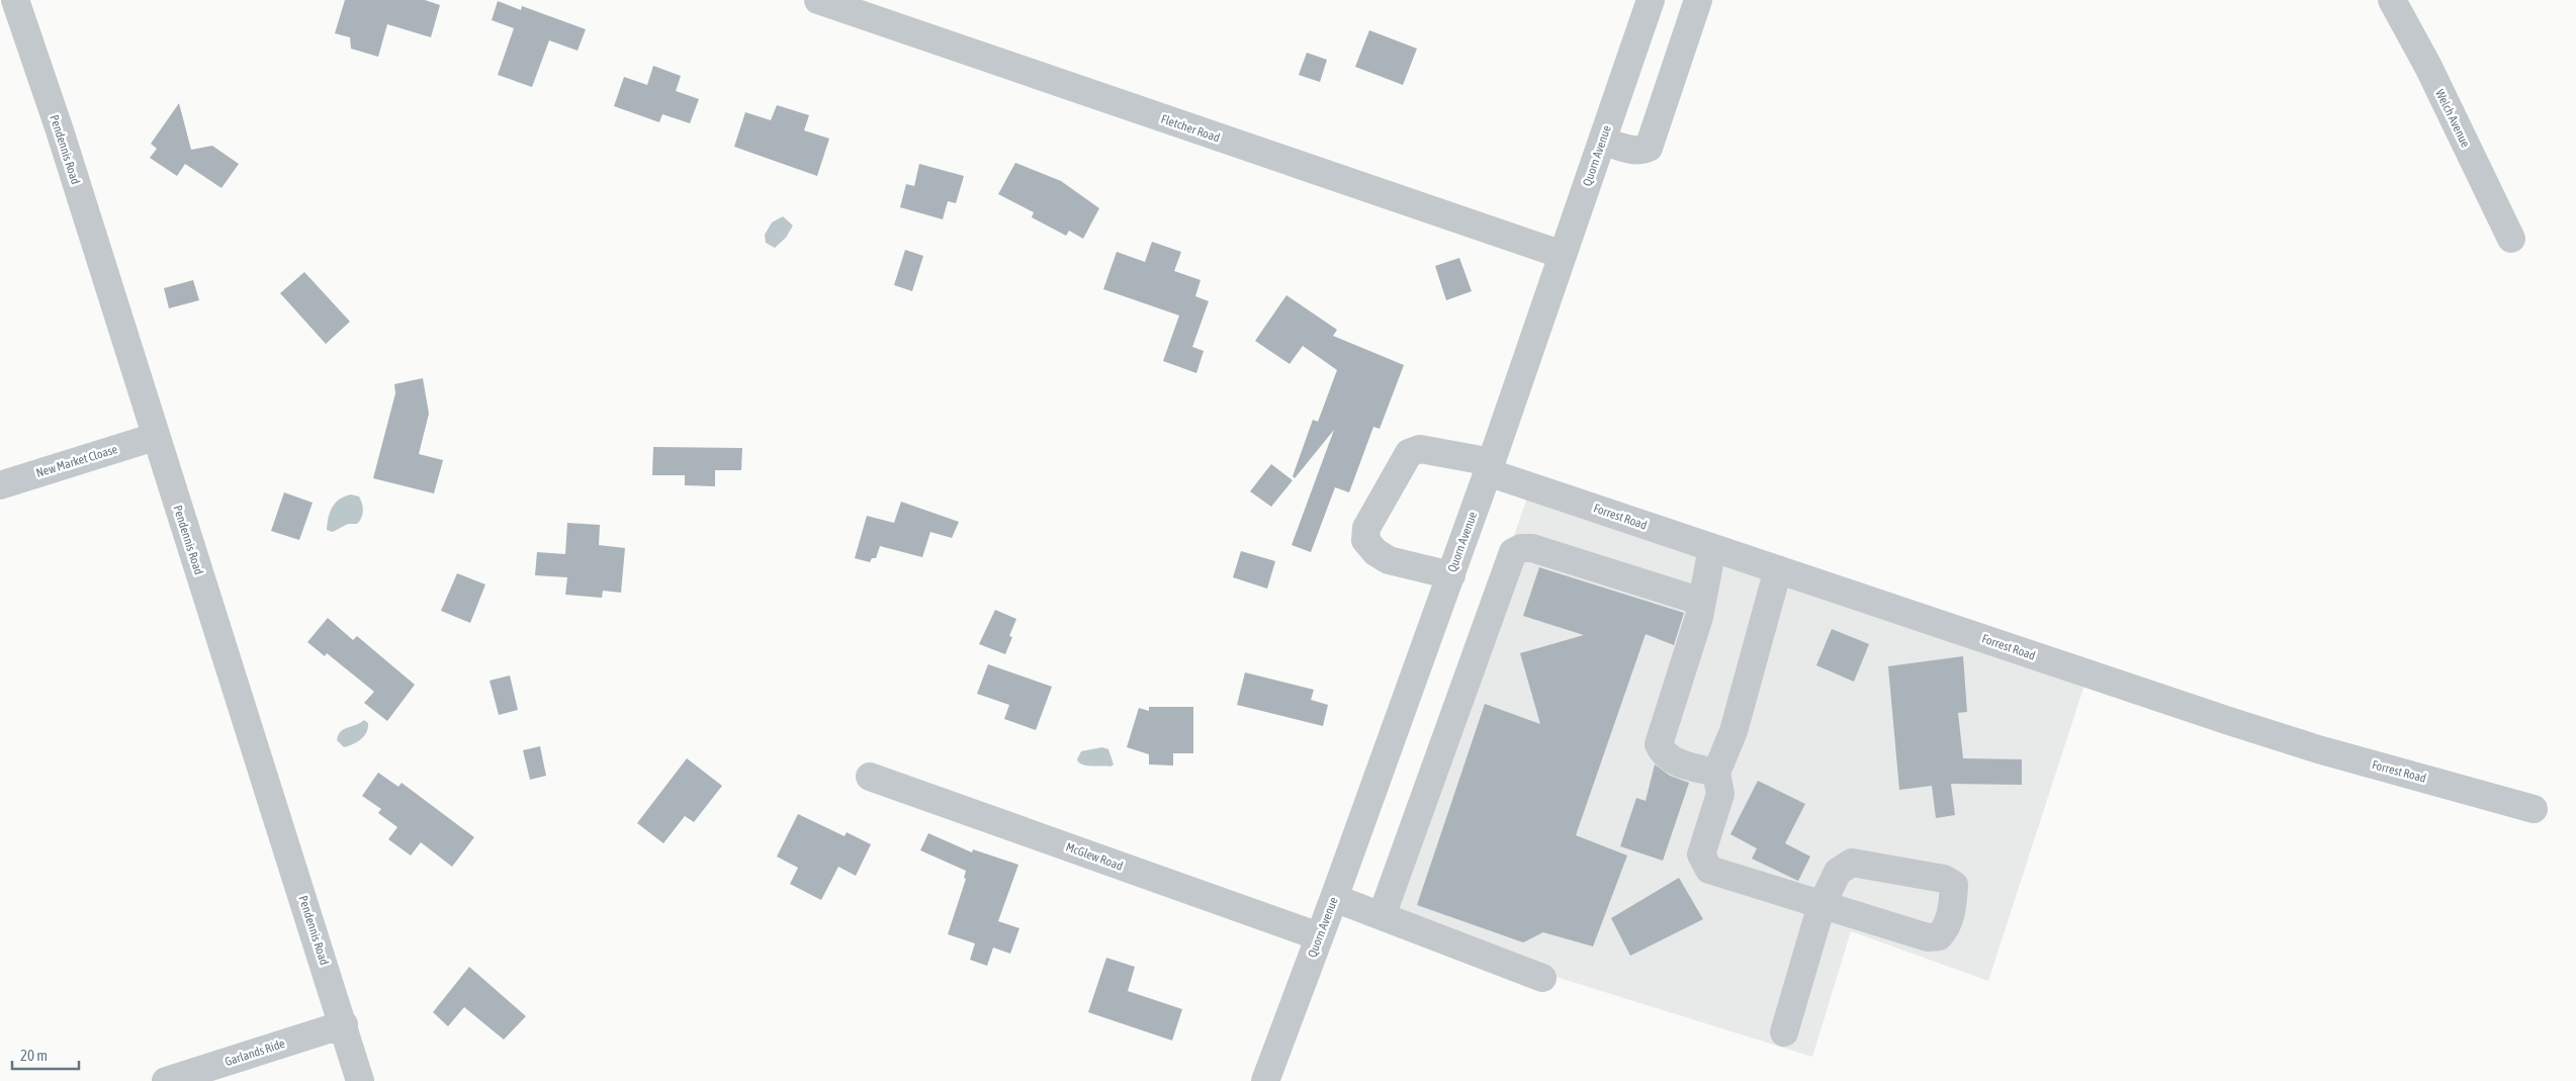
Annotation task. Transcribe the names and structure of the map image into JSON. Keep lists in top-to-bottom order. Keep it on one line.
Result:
{"streets":{"street":["Welch Avenue","Fletcher Road","Pendennis Road","Quorn Avenue","New Market Cloase","Forrest Road","McGlew Road","Garlands Ride"]},"crossings":[["Fletcher Road","Quorn Avenue"],["Pendennis Road","New Market Cloase"],["Pendennis Road","Garlands Ride"],["Quorn Avenue","Forrest Road"],["Quorn Avenue","McGlew Road"]],"scale_bar":"20 m"}
